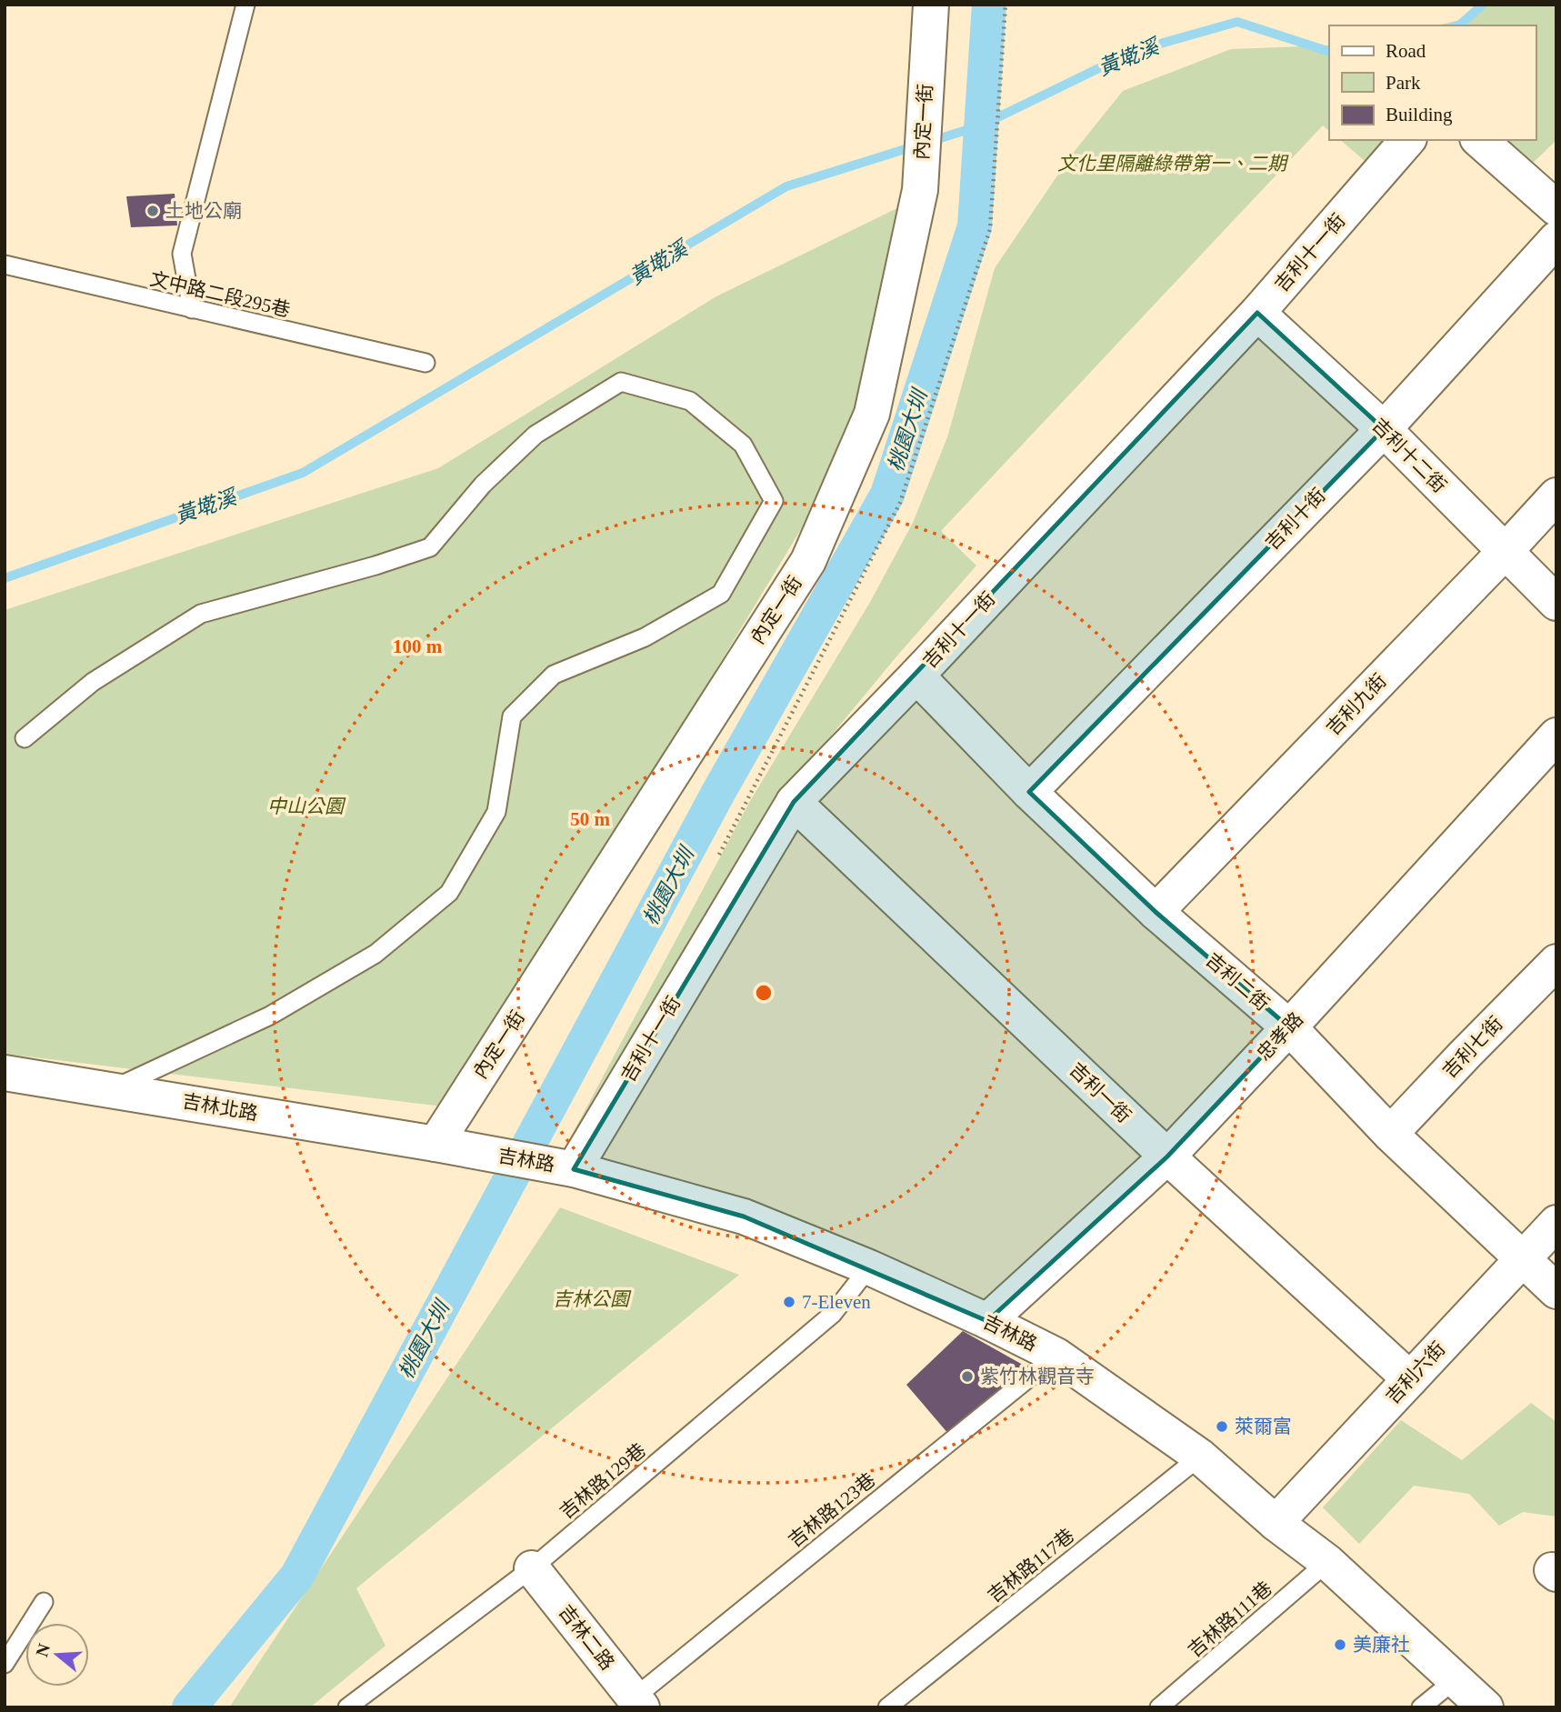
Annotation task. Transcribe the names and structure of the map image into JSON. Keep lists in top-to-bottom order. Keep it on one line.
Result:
{"streets":{"street":["內定一街","吉利十一街","吉利十二街","吉利十街","吉利九街","吉利二街","忠孝路","吉利七街","吉利一街","吉林北路","吉林路","吉利六街","吉林二路"],"lane":["文中路二段295巷","吉林路129巷","吉林路123巷","吉林路117巷","吉林路111巷"]},"crossings":[["內定一街","吉林北路"],["內定一街","吉林路"],["吉利十一街","吉利十二街"],["吉利十一街","吉利二街"],["吉利十一街","吉利一街"],["吉利十一街","吉林路"],["吉利十二街","吉利十街"],["吉利十二街","吉利九街"],["吉利十街","吉利二街"],["吉利九街","吉利二街"],["吉利二街","忠孝路"],["吉利二街","吉利七街"],["吉利二街","吉利六街"],["忠孝路","吉利一街"],["忠孝路","吉林路"],["吉利一街","吉利六街"],["吉林北路","吉林路"],["吉林路","吉利六街"],["吉林路","吉林路129巷"],["吉林路","吉林路123巷"],["吉林路","吉林路117巷"],["吉林路","吉林路111巷"],["吉林路129巷","吉林二路"],["吉林路123巷","吉林二路"]],"water":["黃墘溪","桃園大圳"],"parks":["文化里隔離綠帶第一、二期","中山公園","吉林公園"],"places":["土地公廟","7-Eleven","紫竹林觀音寺","萊爾富","美廉社"],"legend":["Road","Park","Building"],"north":"left","rings":["100 m","50 m"]}
